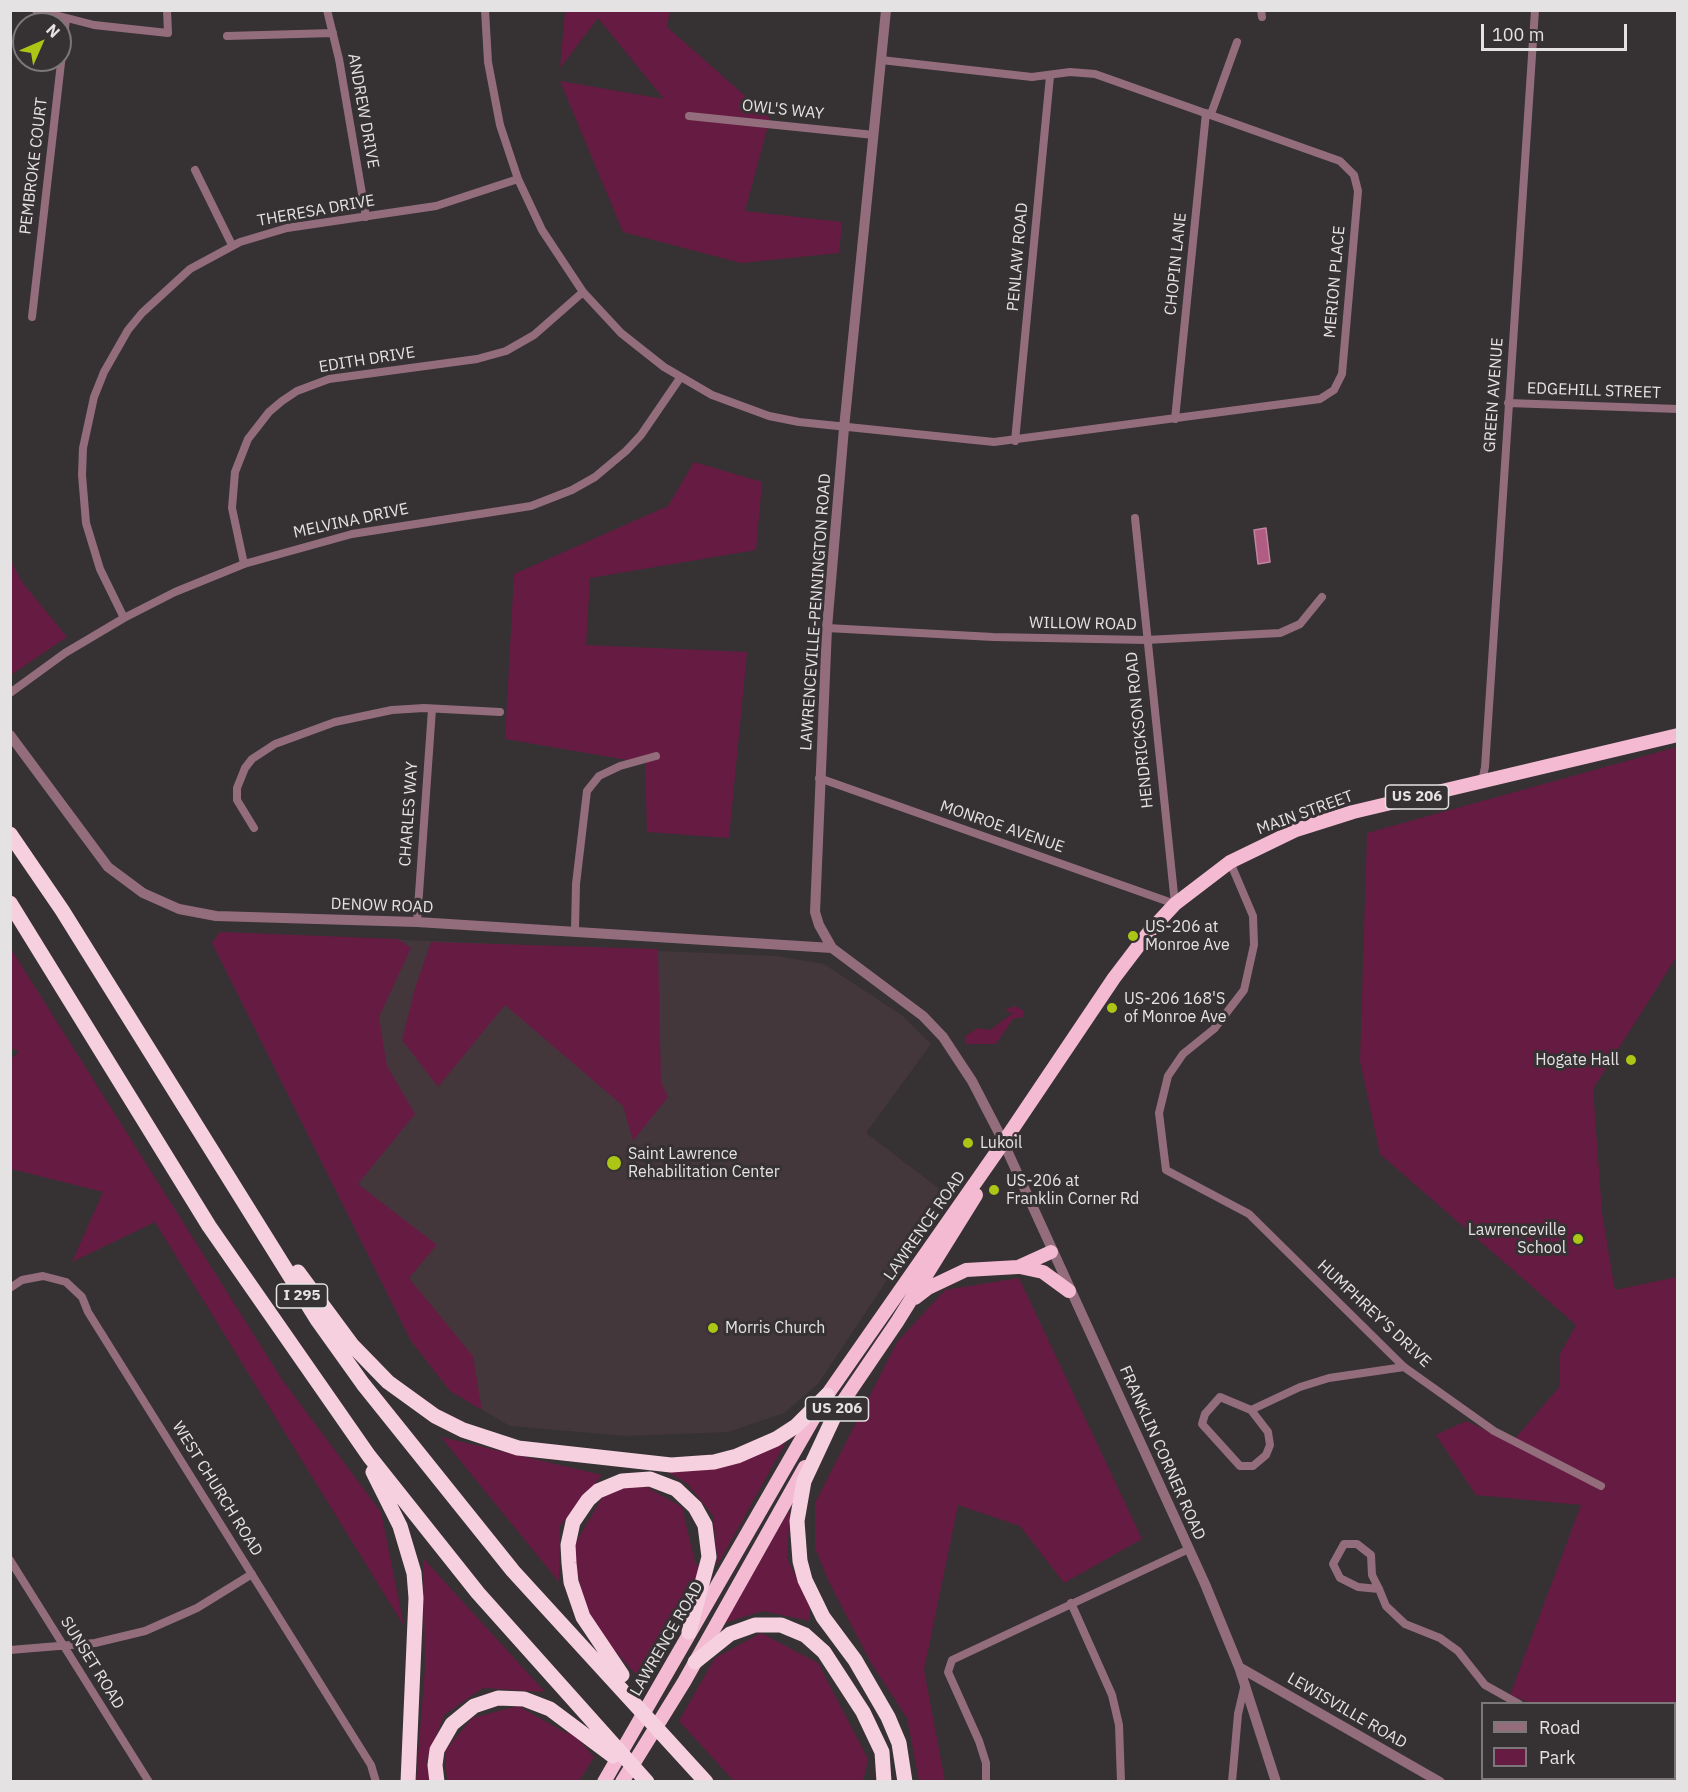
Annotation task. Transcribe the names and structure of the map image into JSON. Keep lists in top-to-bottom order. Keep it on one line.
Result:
{"streets":{"highway":["US 206","MAIN STREET","LAWRENCE ROAD","I 295"],"street":["OWL'S WAY","ANDREW DRIVE","PEMBROKE COURT","THERESA DRIVE","PENLAW ROAD","CHOPIN LANE","MERION PLACE","EDITH DRIVE","EDGEHILL STREET","GREEN AVENUE","MELVINA DRIVE","LAWRENCEVILLE-PENNINGTON ROAD","WILLOW ROAD","HENDRICKSON ROAD","CHARLES WAY","MONROE AVENUE","DENOW ROAD","HUMPHREY'S DRIVE","FRANKLIN CORNER ROAD","WEST CHURCH ROAD","SUNSET ROAD","LEWISVILLE ROAD"]},"crossings":[["OWL'S WAY","LAWRENCEVILLE-PENNINGTON ROAD"],["ANDREW DRIVE","THERESA DRIVE"],["THERESA DRIVE","MERION PLACE"],["THERESA DRIVE","MELVINA DRIVE"],["PENLAW ROAD","MERION PLACE"],["CHOPIN LANE","MERION PLACE"],["MERION PLACE","EDITH DRIVE"],["MERION PLACE","MELVINA DRIVE"],["MERION PLACE","LAWRENCEVILLE-PENNINGTON ROAD"],["EDITH DRIVE","MELVINA DRIVE"],["EDGEHILL STREET","GREEN AVENUE"],["GREEN AVENUE","MAIN STREET"],["LAWRENCEVILLE-PENNINGTON ROAD","WILLOW ROAD"],["LAWRENCEVILLE-PENNINGTON ROAD","MAIN STREET"],["LAWRENCEVILLE-PENNINGTON ROAD","MONROE AVENUE"],["LAWRENCEVILLE-PENNINGTON ROAD","DENOW ROAD"],["LAWRENCEVILLE-PENNINGTON ROAD","LAWRENCE ROAD"],["LAWRENCEVILLE-PENNINGTON ROAD","FRANKLIN CORNER ROAD"],["WILLOW ROAD","HENDRICKSON ROAD"],["HENDRICKSON ROAD","MAIN STREET"],["HENDRICKSON ROAD","MONROE AVENUE"],["MAIN STREET","MONROE AVENUE"],["MAIN STREET","LAWRENCE ROAD"],["MAIN STREET","HUMPHREY'S DRIVE"],["MAIN STREET","FRANKLIN CORNER ROAD"],["CHARLES WAY","DENOW ROAD"],["LAWRENCE ROAD","FRANKLIN CORNER ROAD"],["FRANKLIN CORNER ROAD","LEWISVILLE ROAD"]],"places":["US-206 at Monroe Ave","US-206 168'S of Monroe Ave","Hogate Hall","Lukoil","Saint Lawrence Rehabilitation Center","US-206 at Franklin Corner Rd","Lawrenceville School","Morris Church"],"legend":["Road","Park"],"scale_bar":"100 m","north":"top right"}
